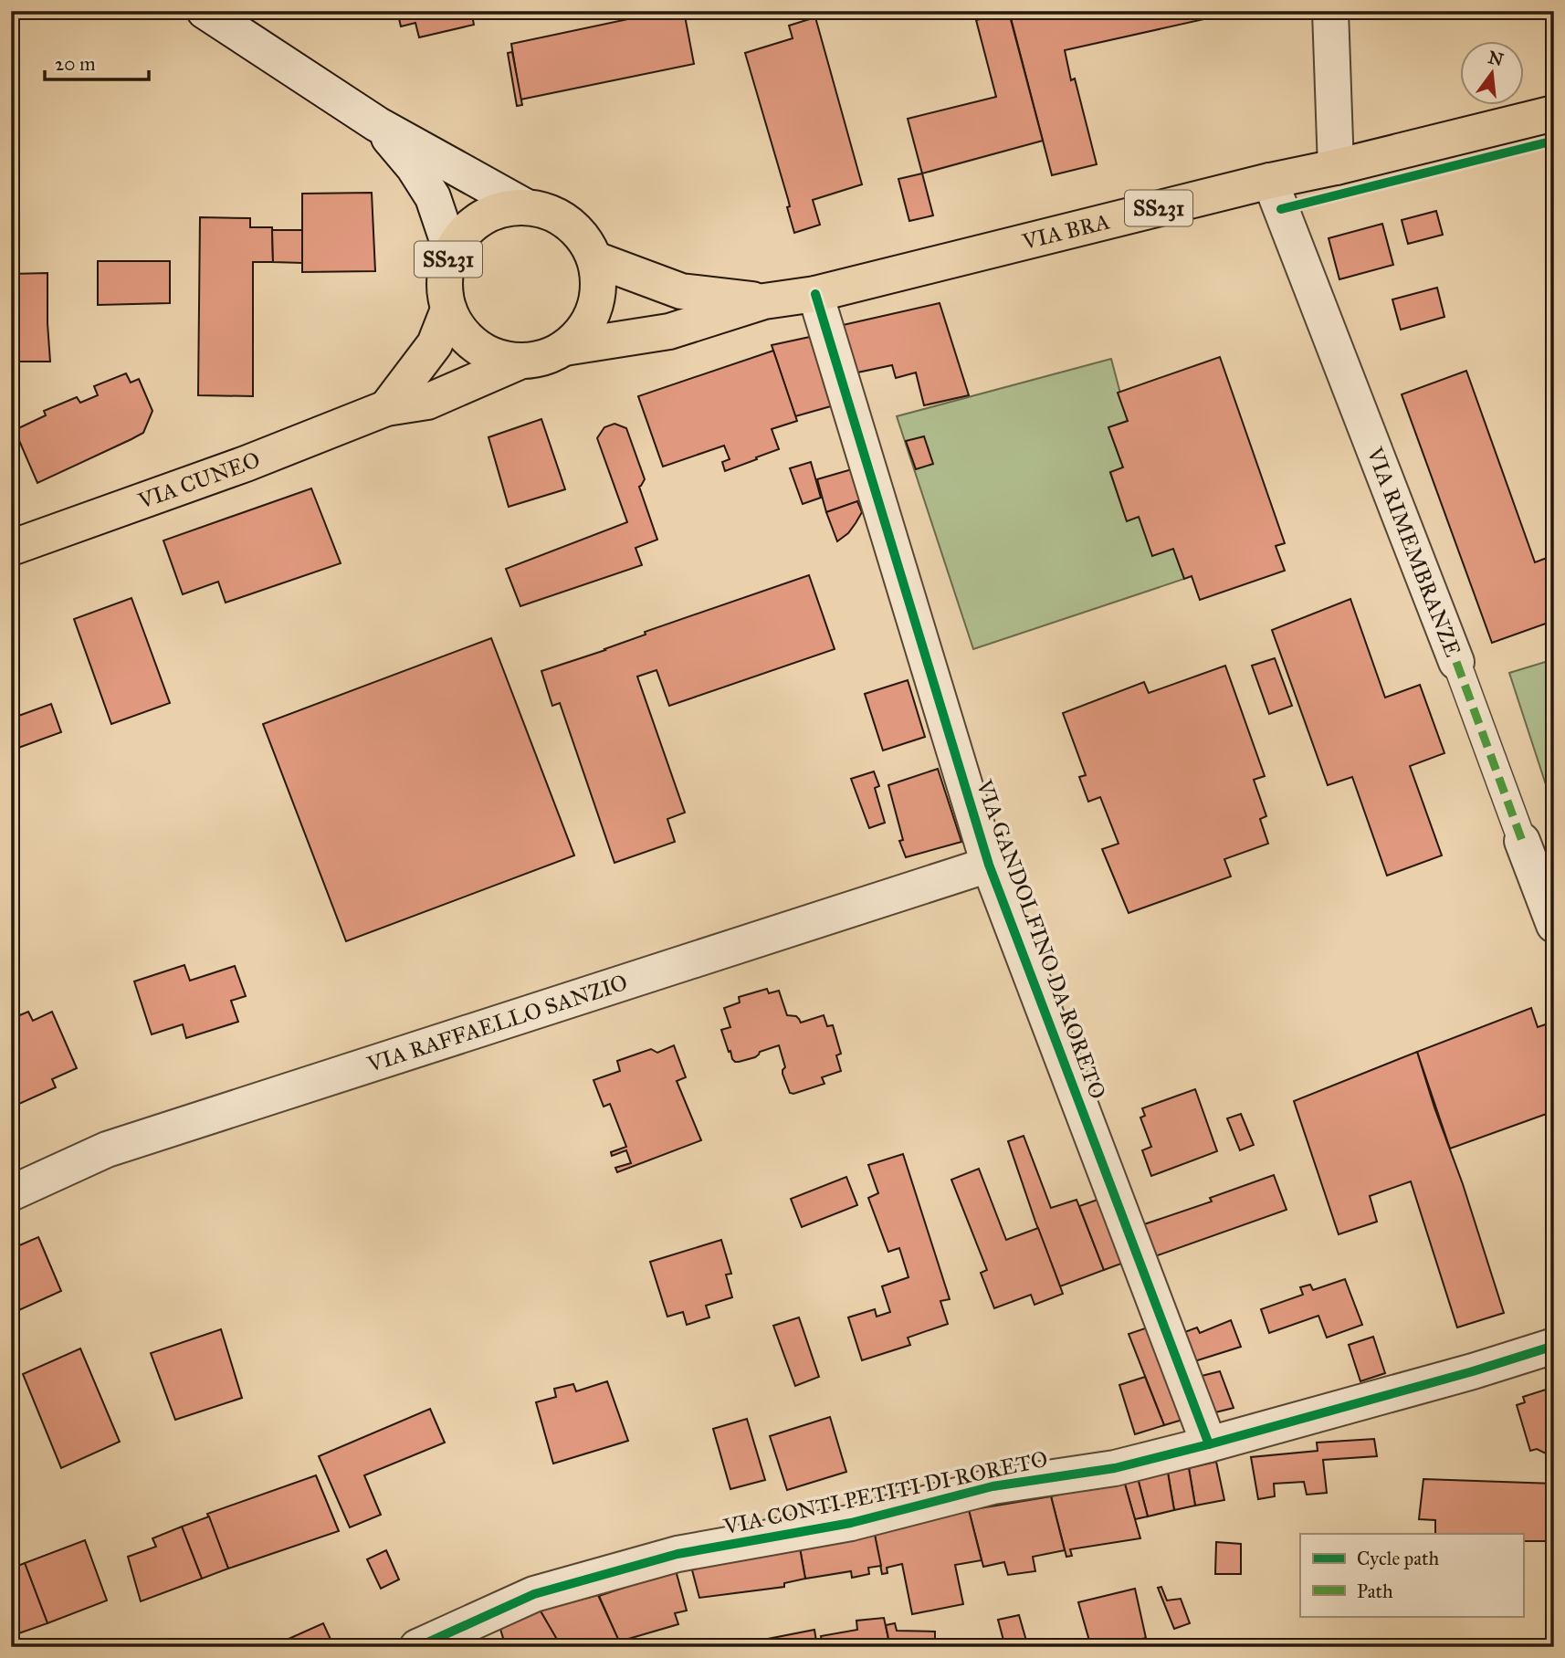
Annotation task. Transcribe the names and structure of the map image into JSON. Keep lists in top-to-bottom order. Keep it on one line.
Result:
{"streets":{"main road":["SS231","VIA BRA","VIA CUNEO"],"street":["VIA RIMEMBRANZE","VIA GANDOLFINO DA RORETO","VIA RAFFAELLO SANZIO","VIA CONTI PETITI DI RORETO"]},"crossings":[["SS231","VIA BRA"],["SS231","VIA CUNEO"],["VIA BRA","VIA RIMEMBRANZE"],["VIA BRA","VIA GANDOLFINO DA RORETO"],["VIA GANDOLFINO DA RORETO","VIA RAFFAELLO SANZIO"],["VIA GANDOLFINO DA RORETO","VIA CONTI PETITI DI RORETO"]],"legend":["Cycle path","Path"],"scale_bar":"20 m","north":"top"}
